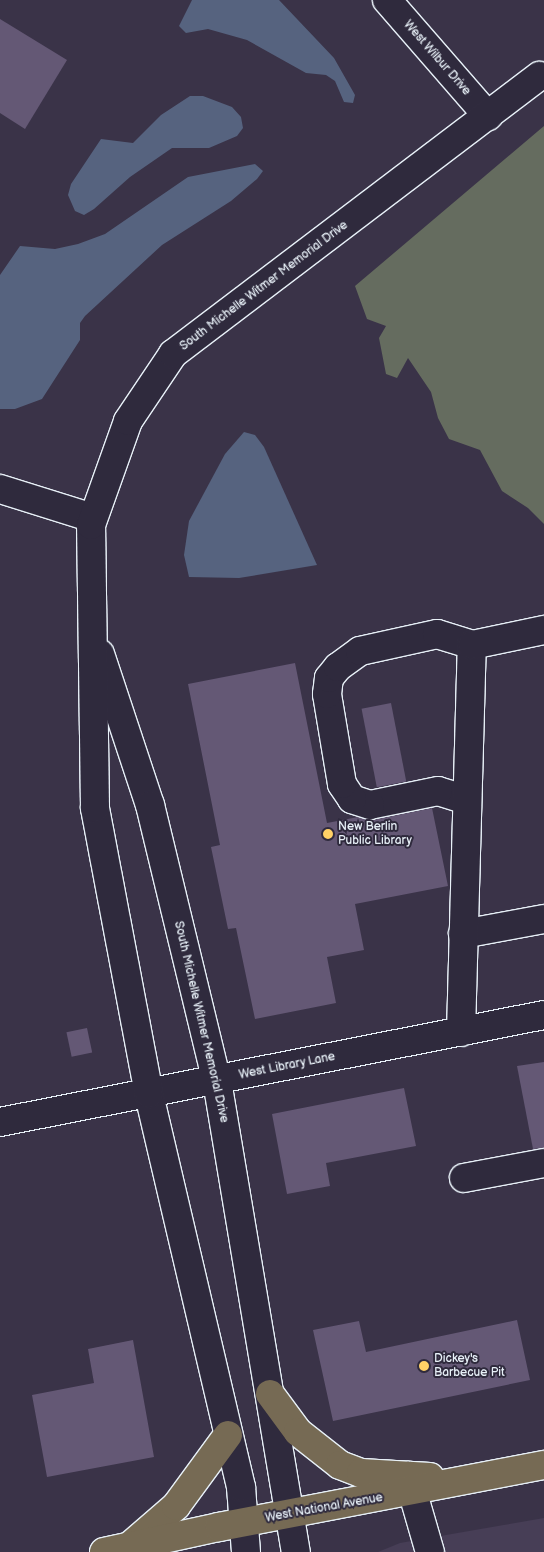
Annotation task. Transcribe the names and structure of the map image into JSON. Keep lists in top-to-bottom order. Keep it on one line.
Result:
{"streets":{"main road":["West National Avenue"],"street":["West Wilbur Drive","South Michelle Witmer Memorial Drive","West Library Lane"]},"crossings":[["West Wilbur Drive","South Michelle Witmer Memorial Drive"],["South Michelle Witmer Memorial Drive","West Library Lane"],["South Michelle Witmer Memorial Drive","West National Avenue"]],"places":["New Berlin Public Library","Dickey's Barbecue Pit"]}
